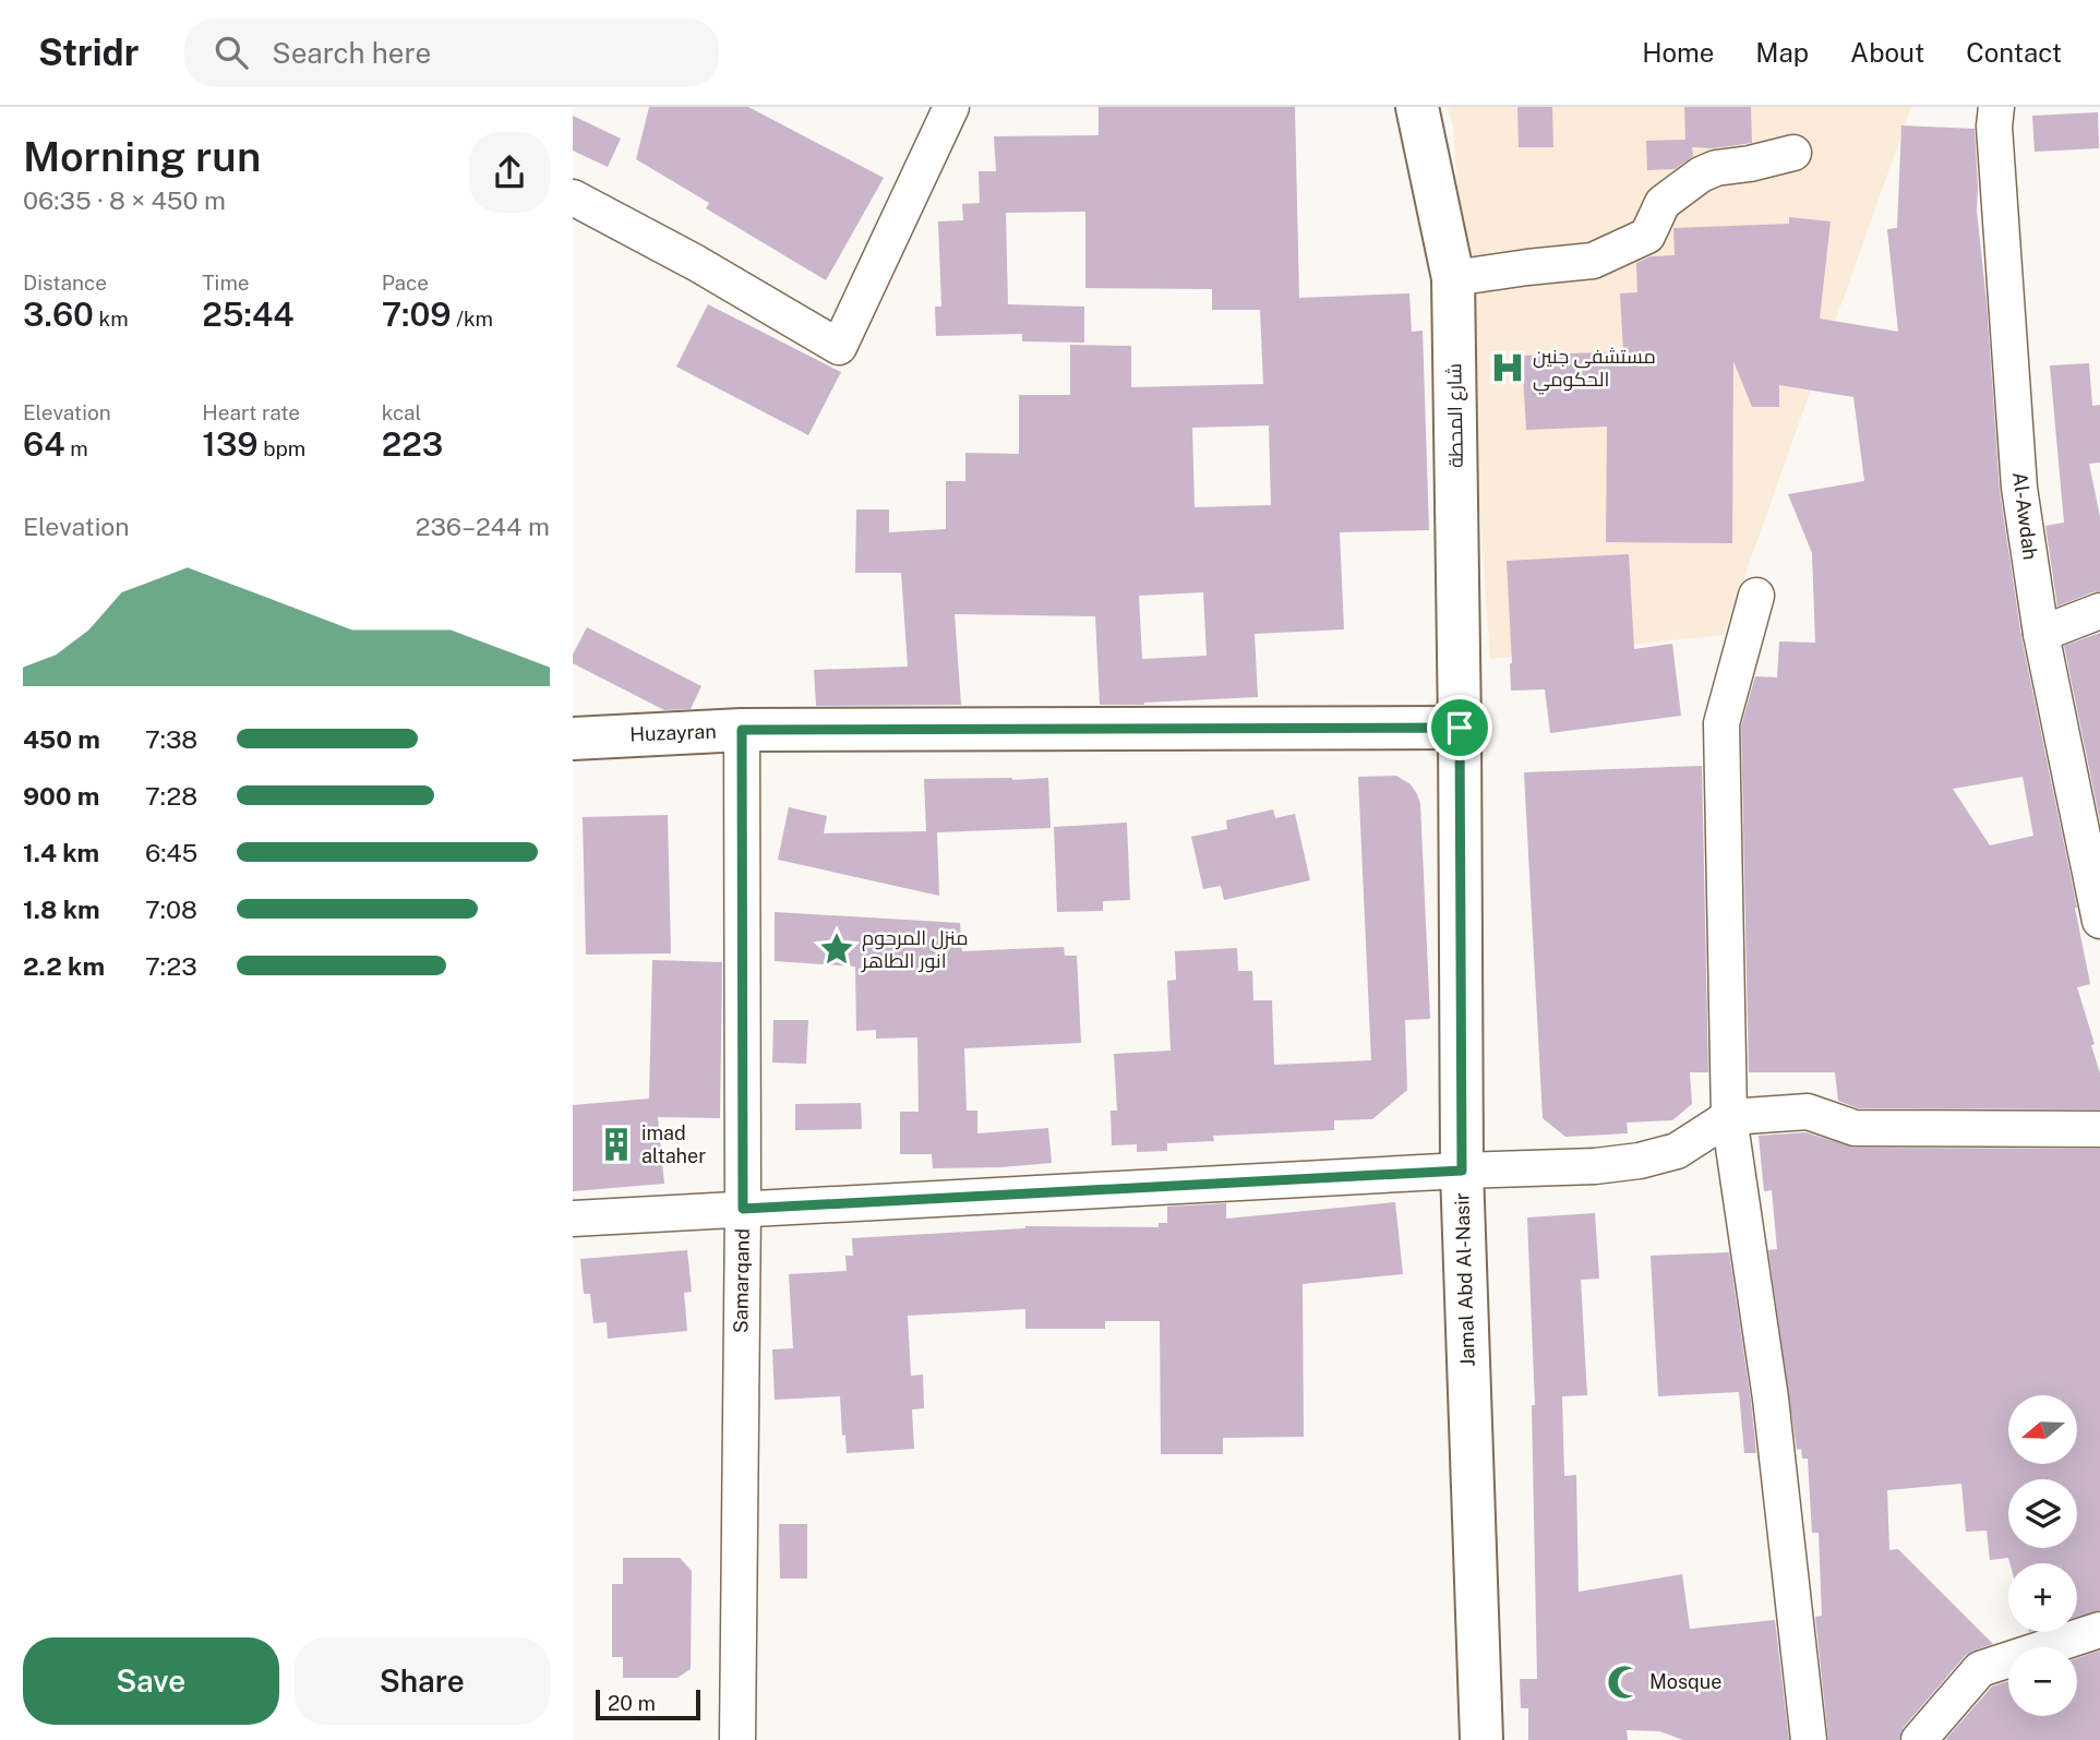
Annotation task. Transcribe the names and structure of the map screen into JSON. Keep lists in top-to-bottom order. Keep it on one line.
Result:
{"streets":{"main road":["شارع المحطة","Huzayran","Jamal Abd Al-Nasir"],"street":["Al-Awdah","Samarqand"]},"crossings":[["شارع المحطة","Huzayran"],["شارع المحطة","Jamal Abd Al-Nasir"],["Huzayran","Jamal Abd Al-Nasir"],["Huzayran","Samarqand"]],"places":{"hospital":["مستشفى جنين الحكومي"],"place":["منزل المرحوم انور الطاهر"],"building":["imad altaher"],"mosque":["Mosque"]},"scale_bar":"20 m","north":"left","page":{"header":"Stridr","search":"Search here","nav":["Home","Map","About","Contact"],"heading":["Morning run","06:35 · 8 × 450 m"],"stats":[["Distance","3.60 km"],["Time","25:44"],["Pace","7:09 /km"],["Elevation","64 m"],["Heart rate","139 bpm"],["kcal","223"]],"chart":["Elevation","236–244 m"],"list":[{"name":"450 m","note":"7:38"},{"name":"900 m","note":"7:28"},{"name":"1.4 km","note":"6:45"},{"name":"1.8 km","note":"7:08"},{"name":"2.2 km","note":"7:23"}],"map_buttons":["+","−"],"buttons":["Save","Share"],"scale":"20 m"}}
